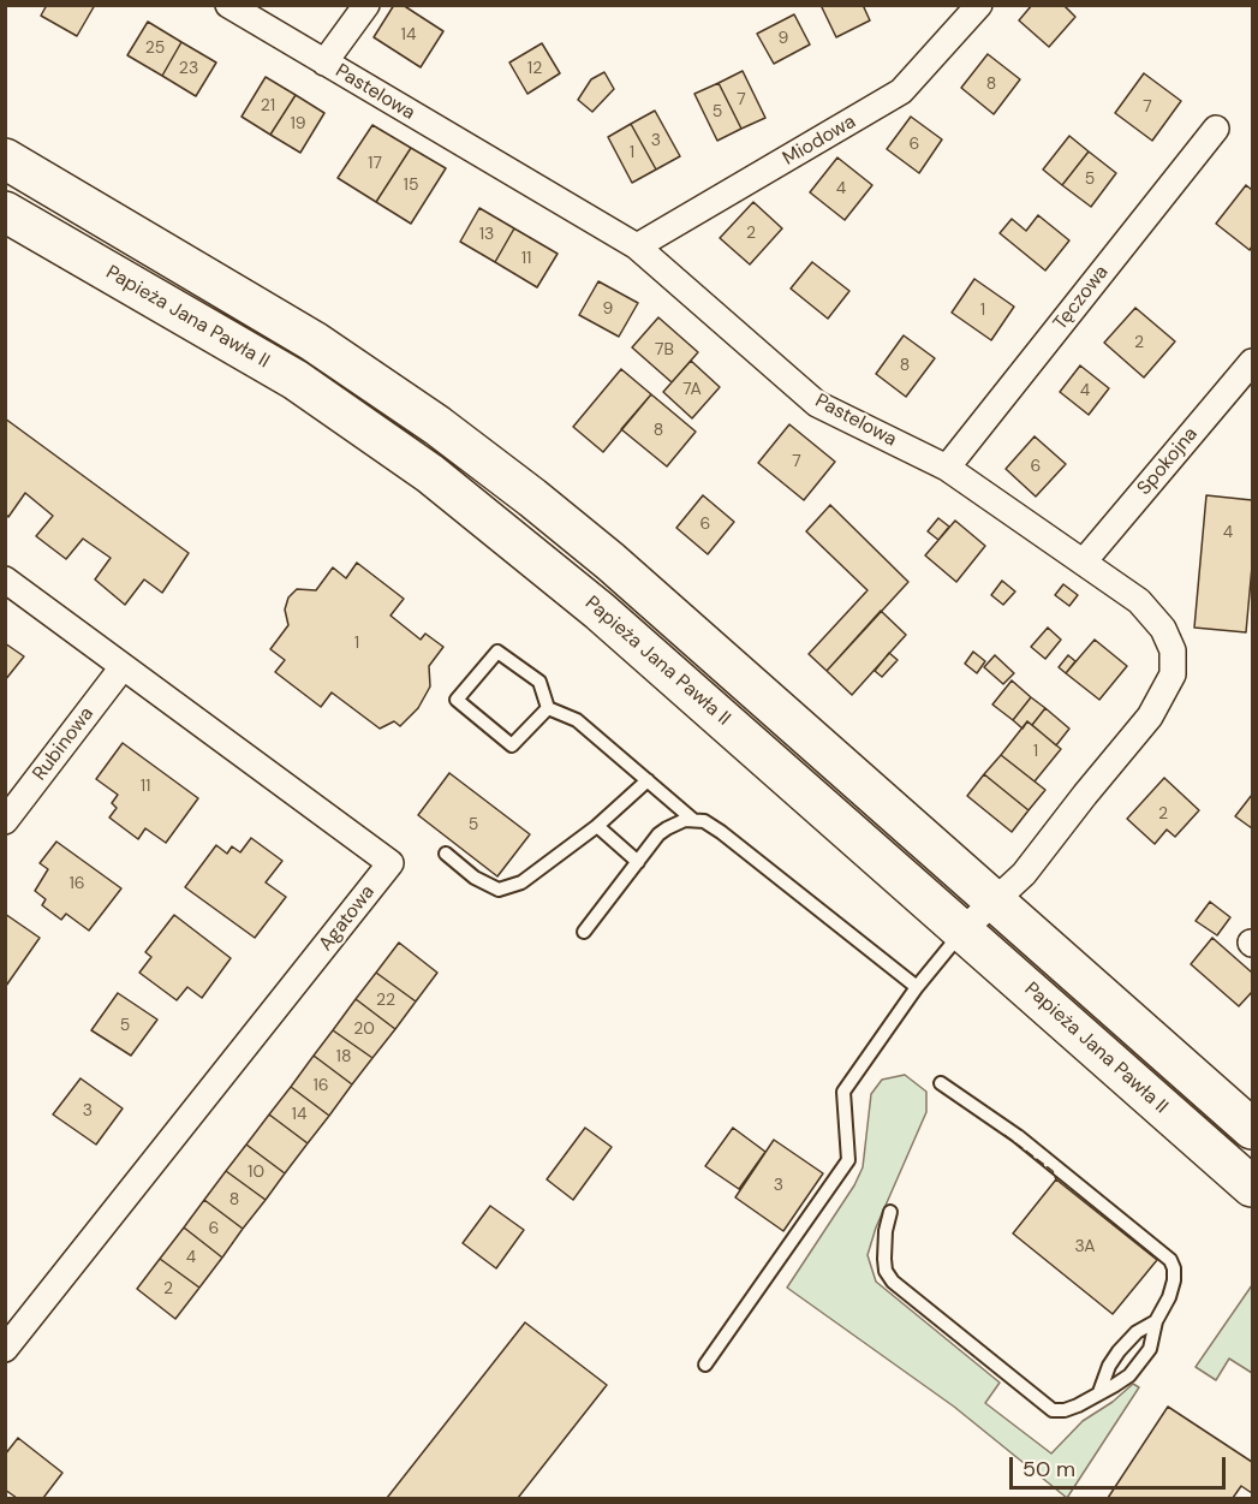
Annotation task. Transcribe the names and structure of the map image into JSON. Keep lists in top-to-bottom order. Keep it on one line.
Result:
{"streets":{"main road":["Papieża Jana Pawła II"],"street":["Pastelowa","Miodowa","Tęczowa","Spokojna","Rubinowa","Agatowa"]},"crossings":[["Pastelowa","Miodowa"],["Pastelowa","Tęczowa"],["Pastelowa","Papieża Jana Pawła II"],["Pastelowa","Spokojna"],["Rubinowa","Agatowa"]],"house_numbers":["14","9","25","23","12","8","7","21","7","5","19","3","6","1","17","5","15","4","2","13","11","9","1","2","7B","8","7A","4","8","7","6","6","4","1","1","11","2","5","16","22","5","20","18","16","3","14","10","3","8","6","3A","4","2"],"scale_bar":"50 m"}
